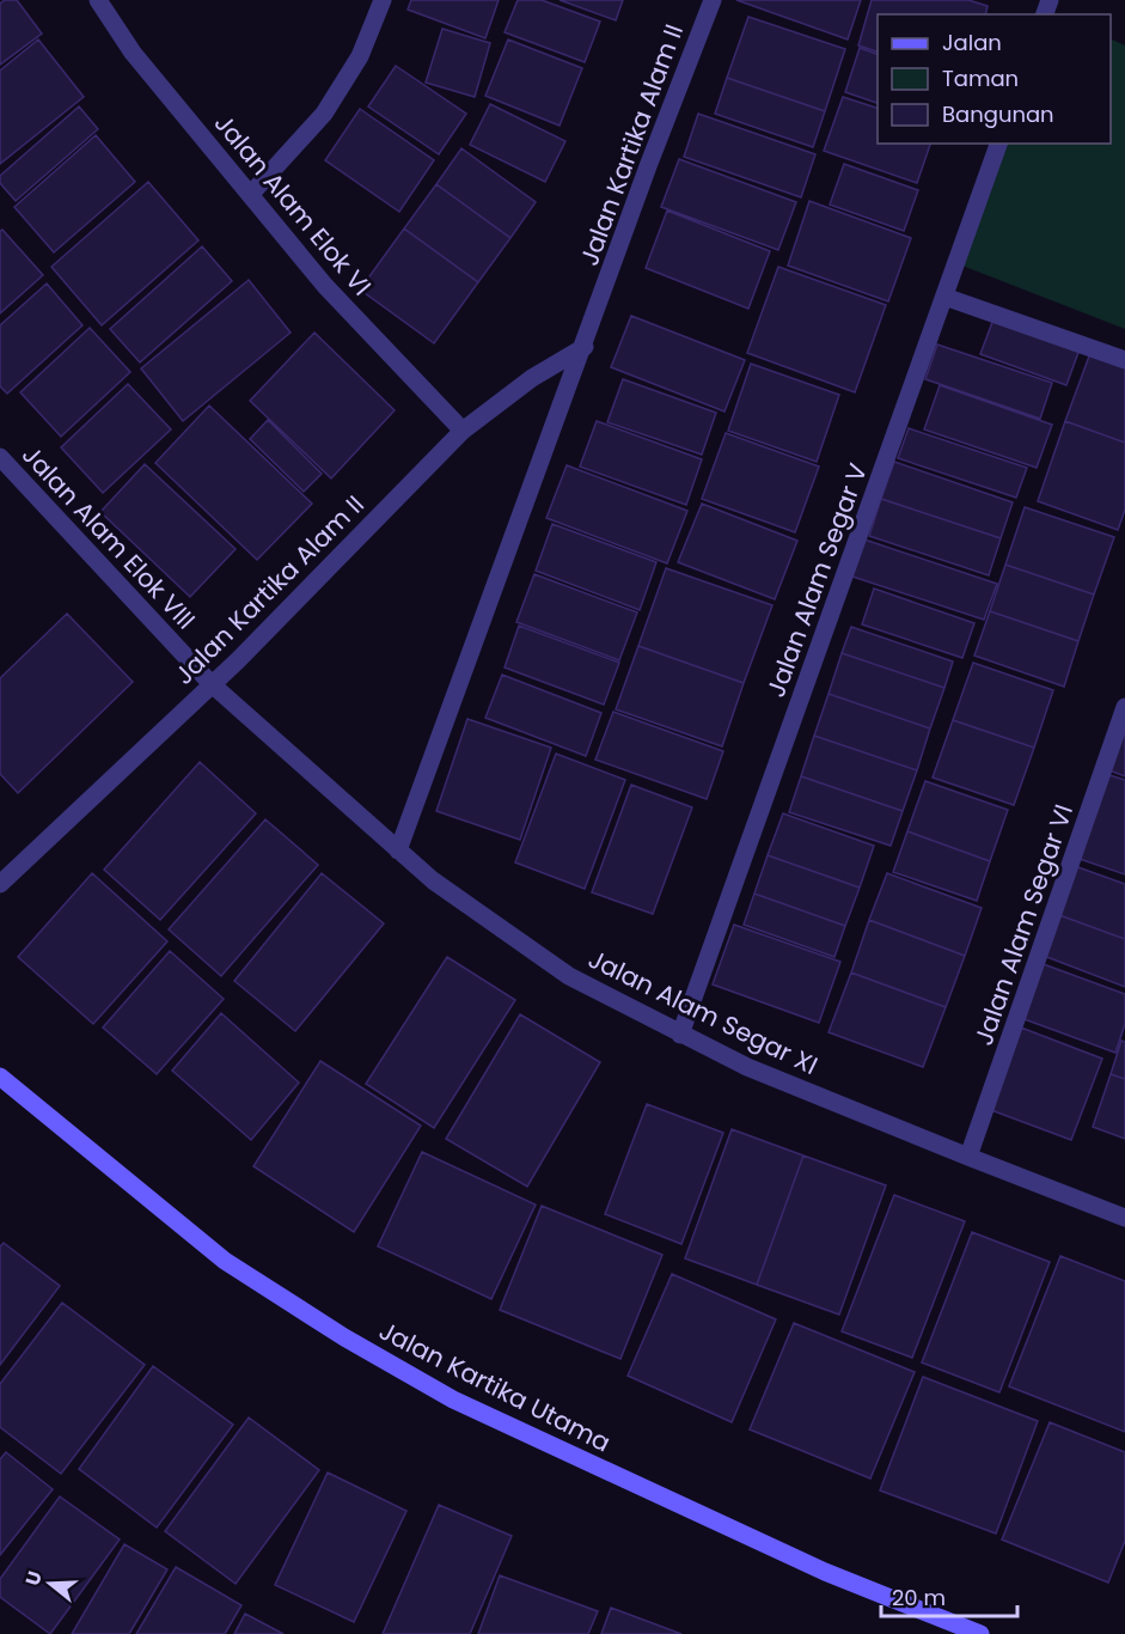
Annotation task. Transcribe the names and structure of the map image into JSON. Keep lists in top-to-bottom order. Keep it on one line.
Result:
{"streets":{"main road":["Jalan Kartika Utama"],"street":["Jalan Kartika Alam II","Jalan Alam Elok VI","Jalan Alam Elok VIII","Jalan Alam Segar V","Jalan Alam Segar VI","Jalan Alam Segar XI"]},"crossings":[["Jalan Kartika Alam II","Jalan Alam Elok VI"],["Jalan Kartika Alam II","Jalan Alam Elok VIII"],["Jalan Kartika Alam II","Jalan Alam Segar XI"],["Jalan Alam Elok VIII","Jalan Alam Segar XI"],["Jalan Alam Segar V","Jalan Alam Segar XI"],["Jalan Alam Segar VI","Jalan Alam Segar XI"]],"legend":["Jalan","Taman","Bangunan"],"scale_bar":"20 m","north":"left"}
